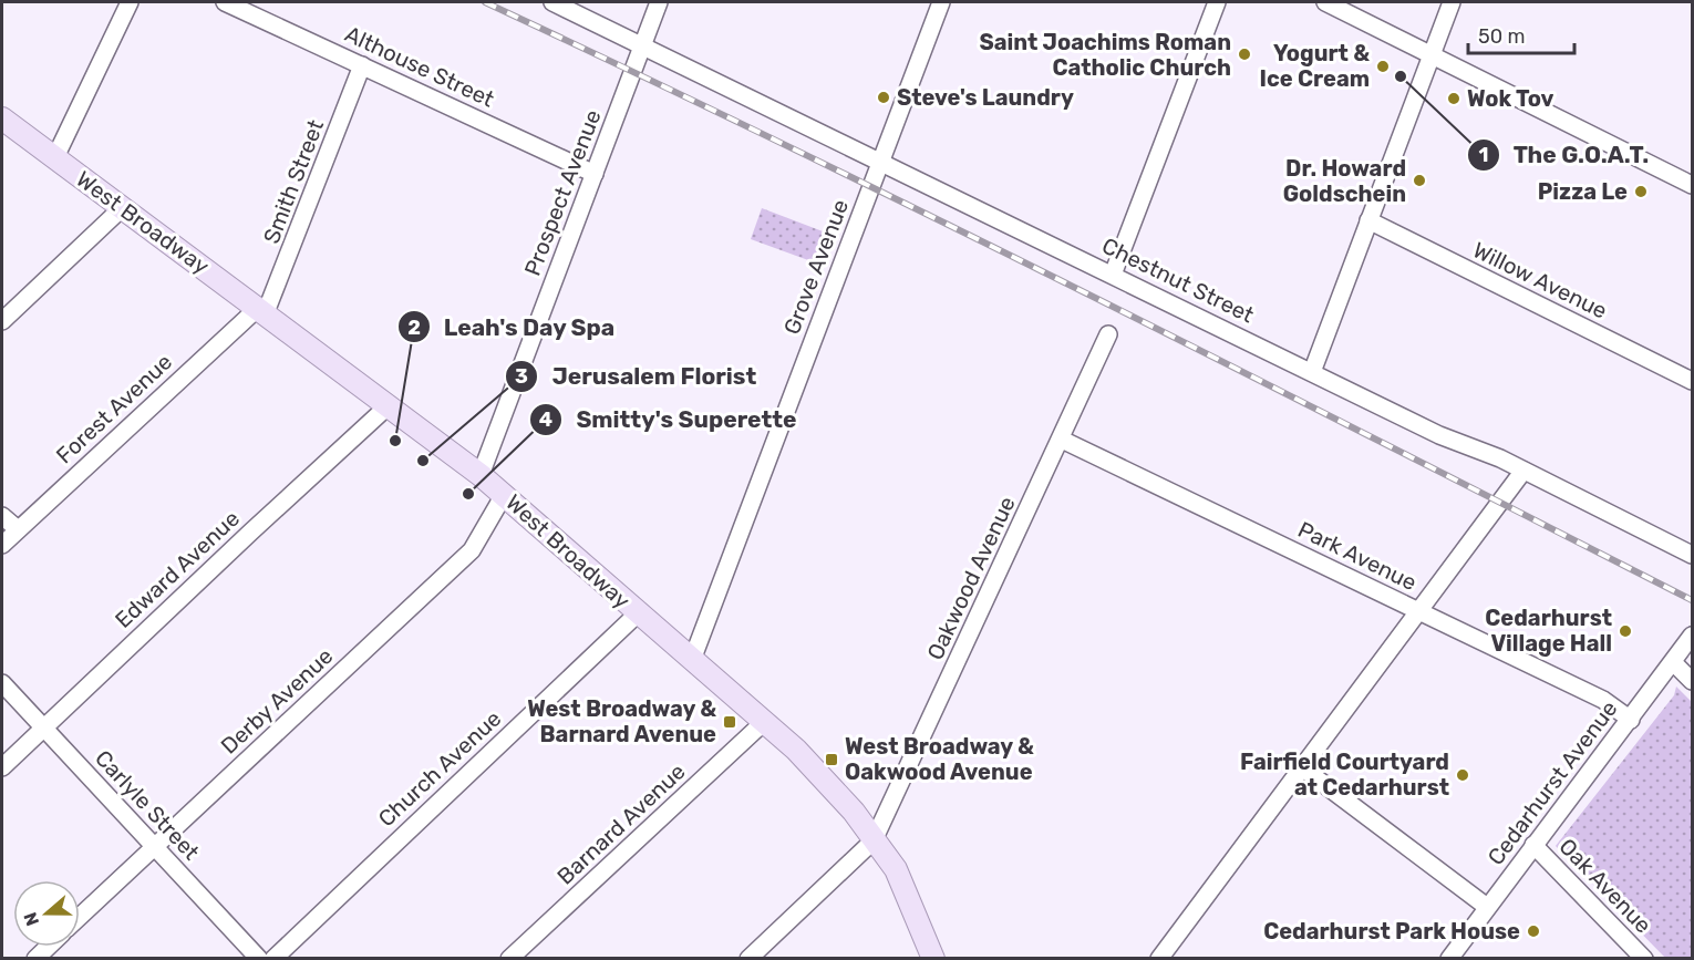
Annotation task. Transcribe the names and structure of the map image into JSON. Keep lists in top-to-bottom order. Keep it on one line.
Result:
{"streets":{"main road":["West Broadway"],"street":["Althouse Street","Smith Street","Prospect Avenue","Grove Avenue","Chestnut Street","Willow Avenue","Forest Avenue","Park Avenue","Edward Avenue","Oakwood Avenue","Derby Avenue","Church Avenue","Cedarhurst Avenue","Carlyle Street","Barnard Avenue","Oak Avenue"]},"crossings":[["Althouse Street","Smith Street"],["Althouse Street","Prospect Avenue"],["Smith Street","West Broadway"],["Smith Street","Forest Avenue"],["Prospect Avenue","West Broadway"],["Prospect Avenue","Chestnut Street"],["West Broadway","Grove Avenue"],["West Broadway","Forest Avenue"],["West Broadway","Edward Avenue"],["West Broadway","Oakwood Avenue"],["West Broadway","Derby Avenue"],["West Broadway","Church Avenue"],["West Broadway","Barnard Avenue"],["Grove Avenue","Chestnut Street"],["Park Avenue","Oakwood Avenue"],["Park Avenue","Cedarhurst Avenue"],["Edward Avenue","Carlyle Street"],["Derby Avenue","Carlyle Street"],["Cedarhurst Avenue","Oak Avenue"]],"places":{"other":["Saint Joachims Roman Catholic Church","Yogurt & Ice Cream","The G.O.A.T.","Steve's Laundry","Wok Tov","Dr. Howard Goldschein","Pizza Le","Leah's Day Spa","Jerusalem Florist","Smitty's Superette","Cedarhurst Village Hall","Fairfield Courtyard at Cedarhurst","Cedarhurst Park House"],"transit":["West Broadway & Barnard Avenue","West Broadway & Oakwood Avenue"]},"scale_bar":"50 m","north":"left"}
